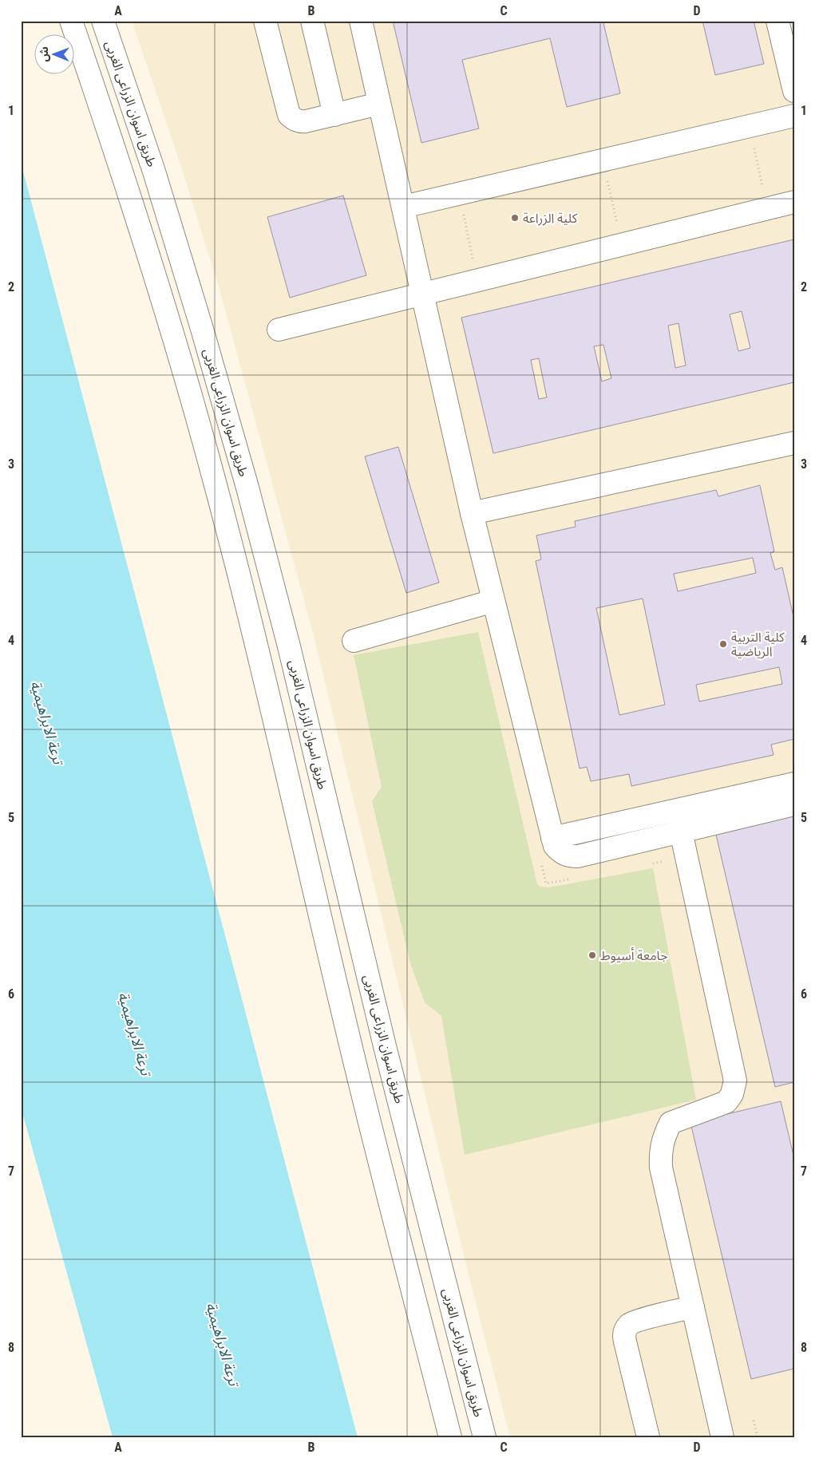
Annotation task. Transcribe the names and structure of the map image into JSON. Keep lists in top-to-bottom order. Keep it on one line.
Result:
{"streets":{"main road":["طريق اسوان الزراعى الغربى"]},"water":["ترعة الابراهيمية"],"places":["كلية الزراعة","كلية التربية الرياضية","جامعة أسيوط"],"north":"left","grid":{"columns":["A","B","C","D"],"rows":["1","2","3","4","5","6","7","8"]}}
